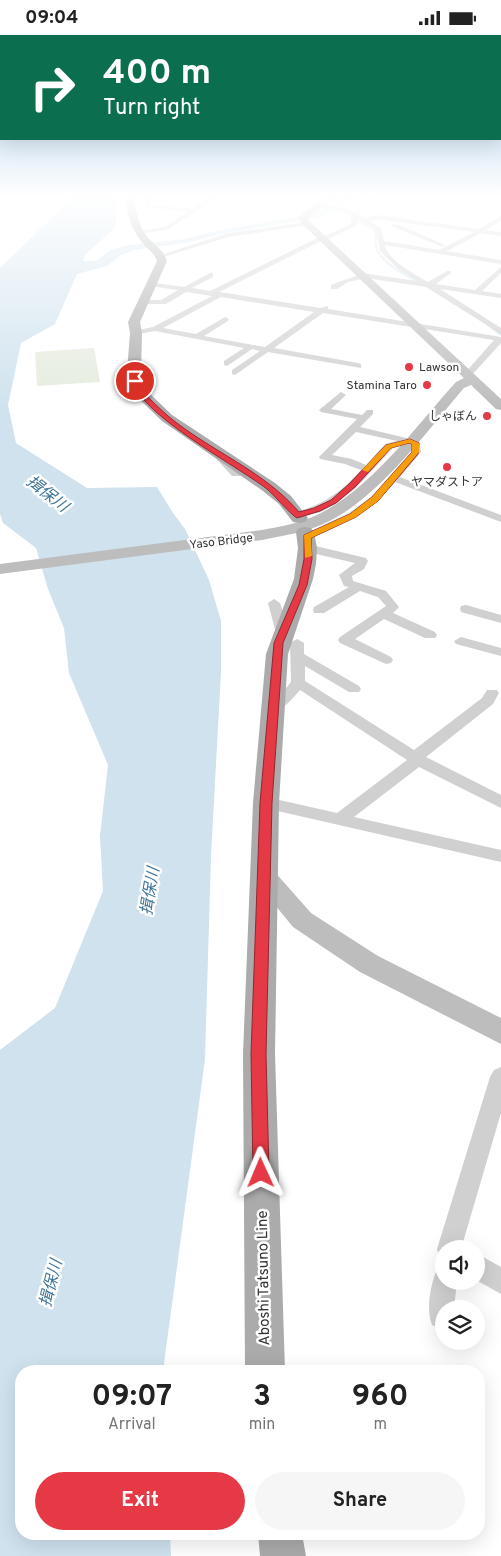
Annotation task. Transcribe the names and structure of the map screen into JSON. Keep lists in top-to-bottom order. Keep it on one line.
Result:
{"streets":{"main road":["Aboshi Tatsuno Line"],"street":["Yaso Bridge"]},"water":["揖保川"],"places":["Lawson","Stamina Taro","しゃぼん","ヤマダストア"],"page":{"status":"09:04","turn":["400 m","Turn right"],"eta":["09:07","Arrival","3","min","960","m"],"buttons":["Exit","Share"]}}
